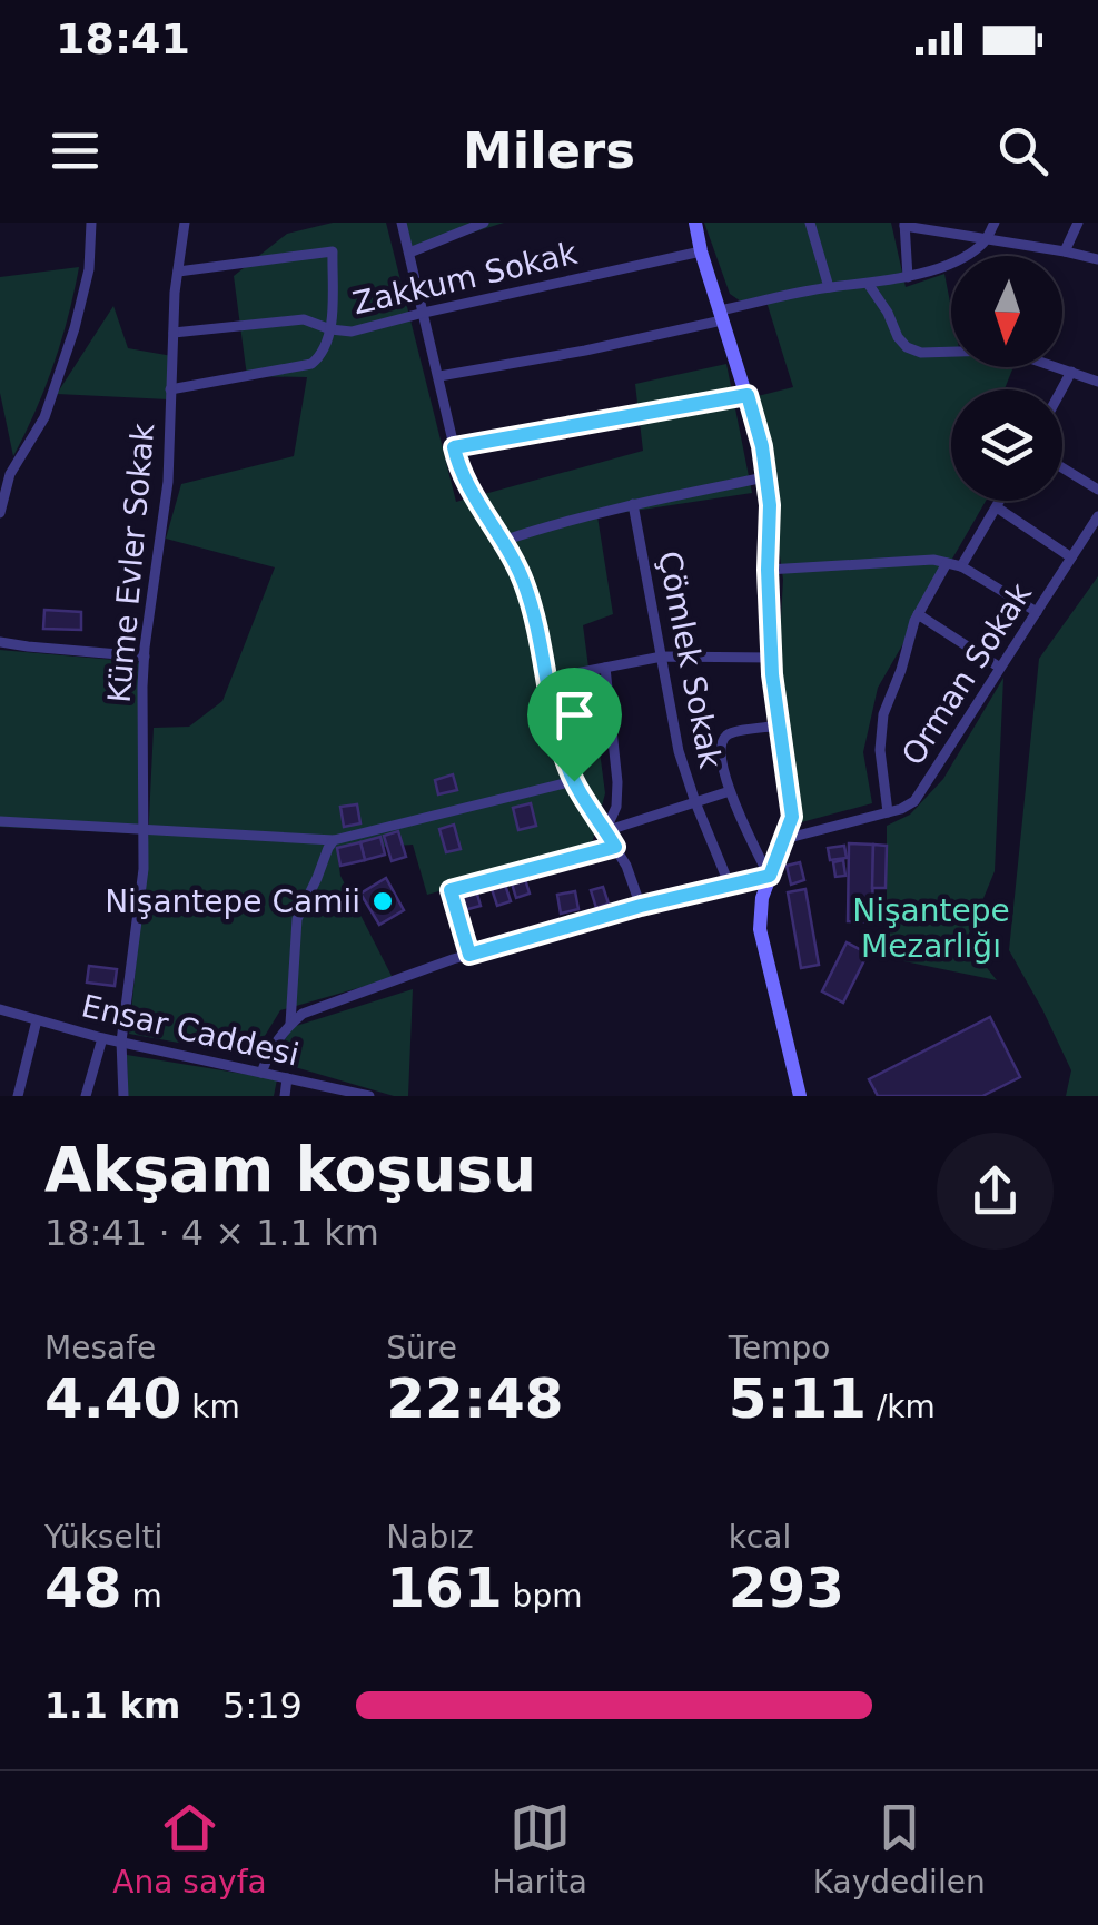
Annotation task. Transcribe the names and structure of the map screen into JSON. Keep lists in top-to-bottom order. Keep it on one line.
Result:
{"streets":{"street":["Zakkum Sokak","Küme Evler Sokak","Çömlek Sokak","Orman Sokak","Ensar Caddesi"]},"crossings":[["Zakkum Sokak","Küme Evler Sokak"],["Küme Evler Sokak","Ensar Caddesi"]],"parks":["Nişantepe Mezarlığı"],"places":["Nişantepe Camii"],"north":"bottom","page":{"status":"18:41","header":"Milers","heading":["Akşam koşusu","18:41 · 4 × 1.1 km"],"stats":[["Mesafe","4.40 km"],["Süre","22:48"],["Tempo","5:11 /km"],["Yükselti","48 m"],["Nabız","161 bpm"],["kcal","293"]],"list":[{"name":"1.1 km","note":"5:19"}],"tabs":["Ana sayfa","Harita","Kaydedilen"]}}
